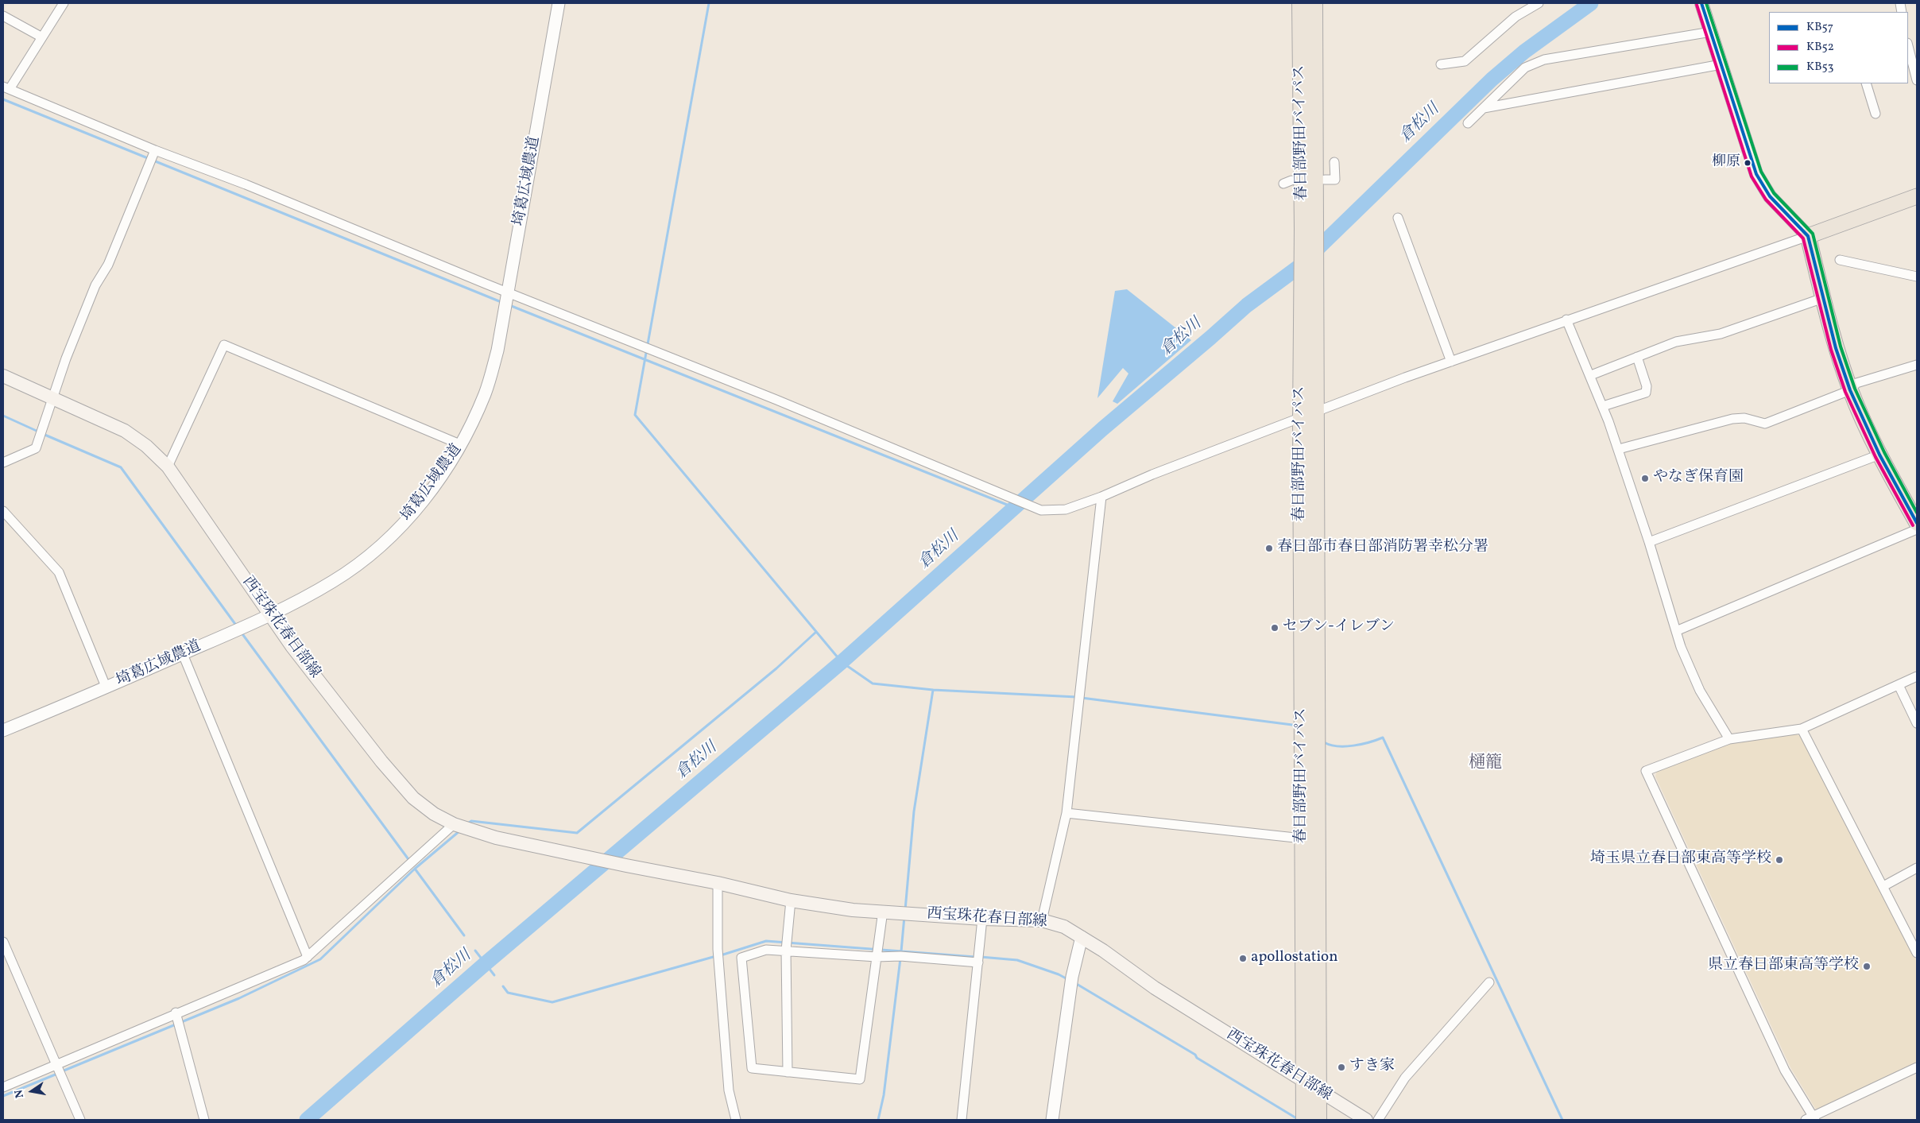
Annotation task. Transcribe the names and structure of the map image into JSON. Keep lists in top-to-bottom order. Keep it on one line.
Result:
{"streets":{"highway":["春日部野田バイパス"],"main road":["西宝珠花春日部線"],"street":["埼葛広域農道"]},"crossings":[["春日部野田バイパス","西宝珠花春日部線"],["埼葛広域農道","西宝珠花春日部線"]],"districts":["樋籠"],"water":["倉松川"],"places":["柳原","やなぎ保育園","春日部市春日部消防署幸松分署","セブン-イレブン","埼玉県立春日部東高等学校","apollostation","県立春日部東高等学校","すき家"],"lines":["transit line KB57","transit line KB53","transit line KB52"],"legend":["KB57","KB52","KB53"],"north":"left"}
